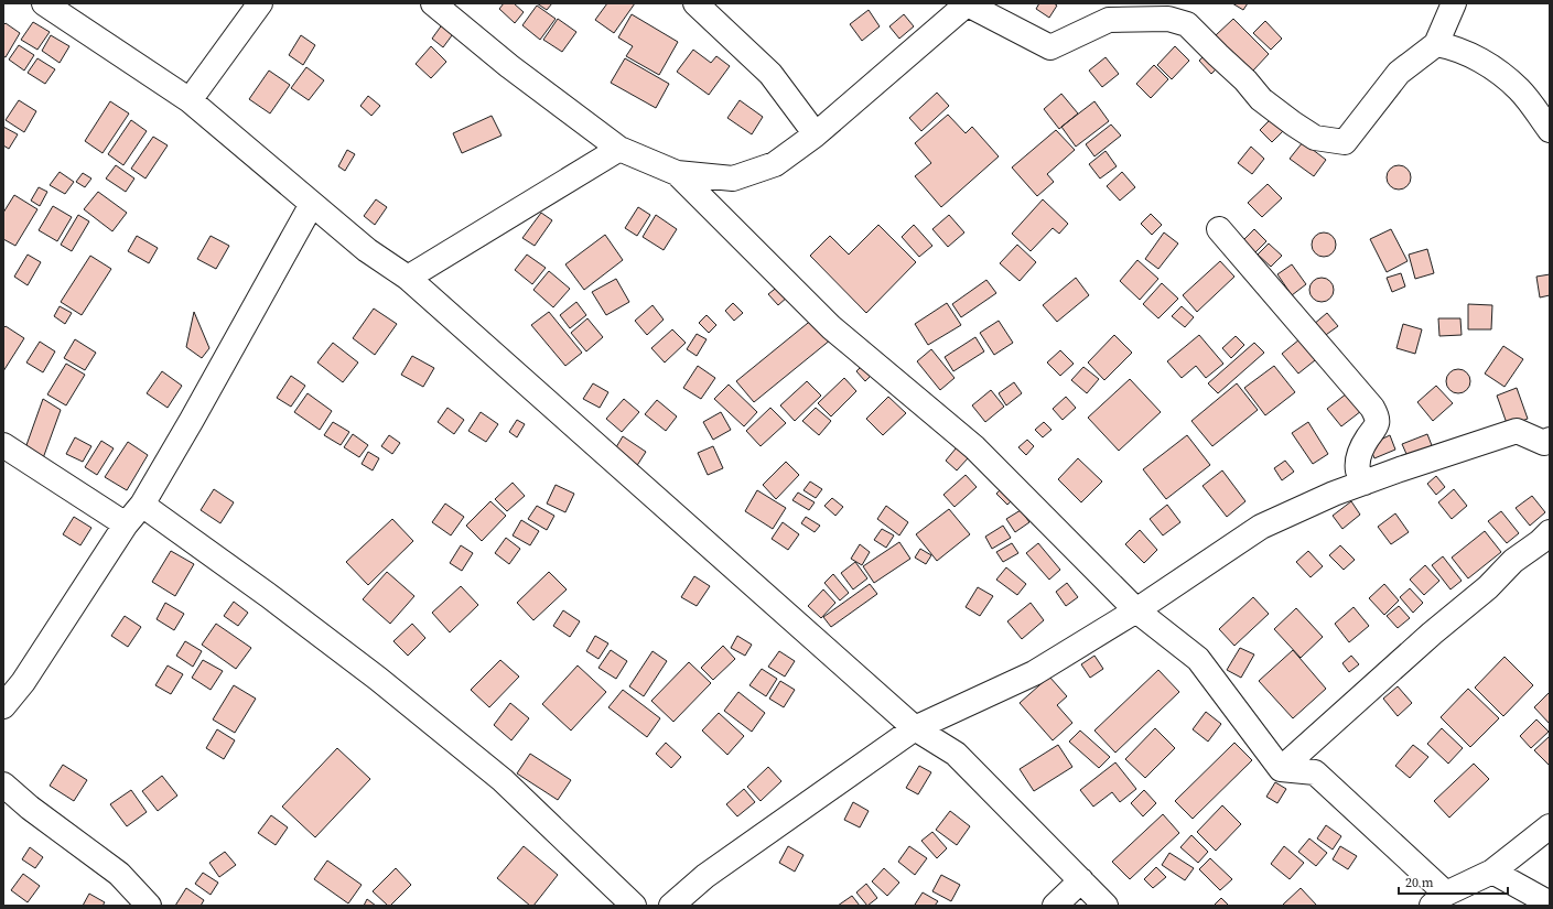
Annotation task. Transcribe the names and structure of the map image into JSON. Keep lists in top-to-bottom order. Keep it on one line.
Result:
{"scale_bar":"20 m"}
